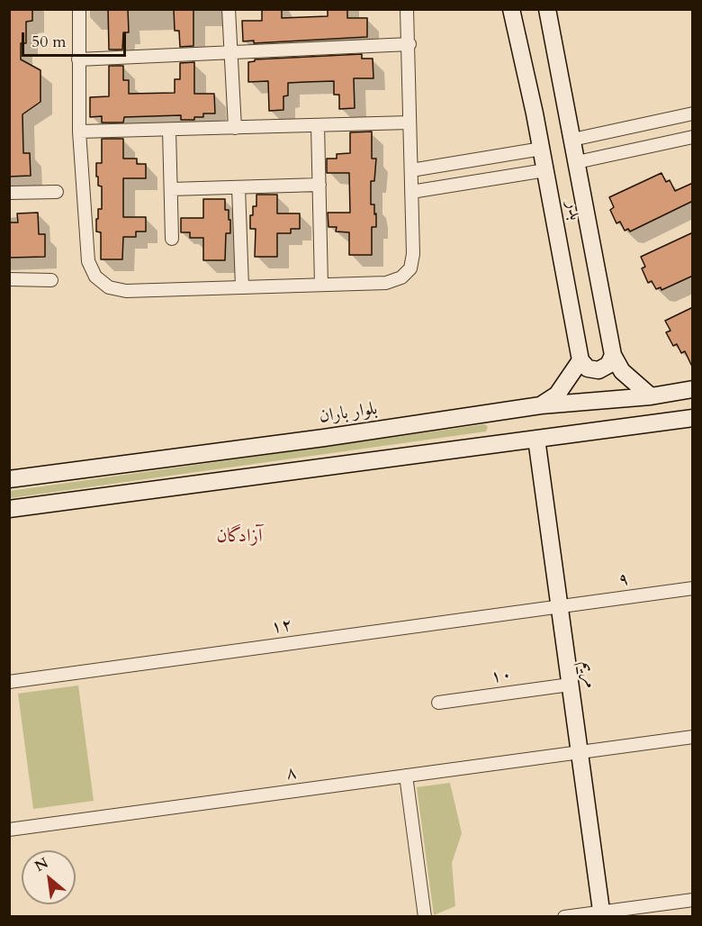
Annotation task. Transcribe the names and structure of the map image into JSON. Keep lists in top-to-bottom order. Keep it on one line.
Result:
{"streets":{"street":["بدر","بلوار باران","۹","۱۲","مریم","۱۰","۸"]},"crossings":[["بدر","بلوار باران"],["۹","۱۲"],["۹","مریم"],["۱۲","مریم"],["مریم","۱۰"],["مریم","۸"]],"districts":["آزادگان"],"scale_bar":"50 m","north":"top left"}
